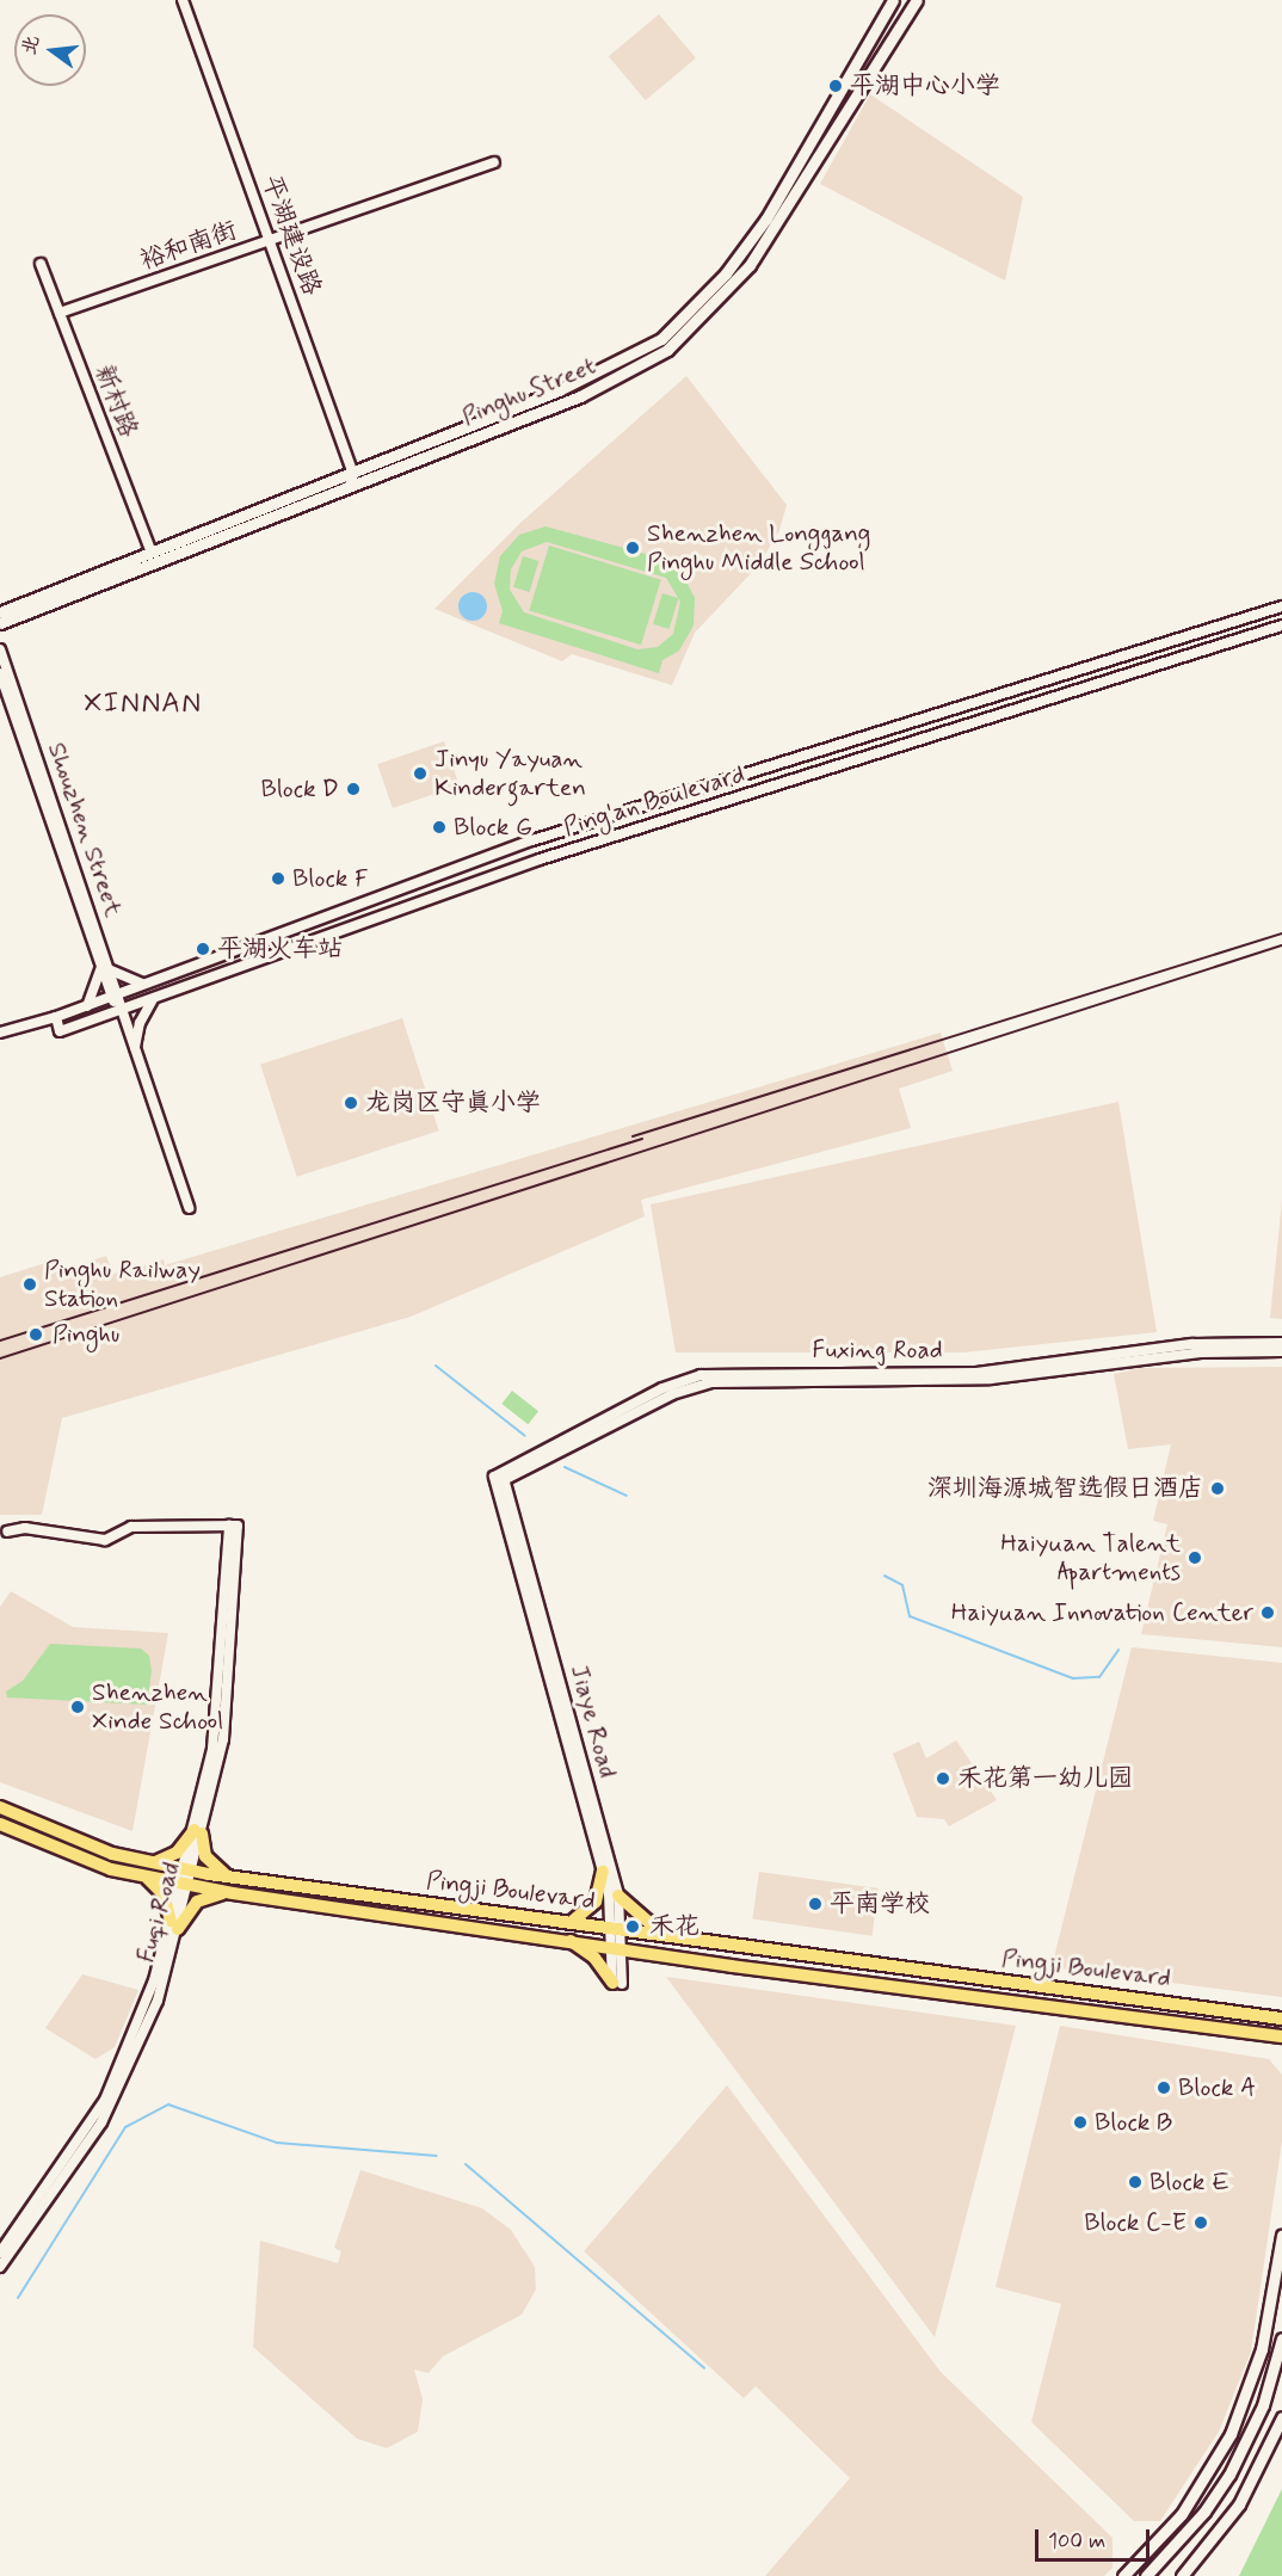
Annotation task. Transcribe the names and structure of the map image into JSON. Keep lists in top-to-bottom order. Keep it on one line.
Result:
{"streets":{"main road":["Pinghu Street","Pingji Boulevard"],"street":["平湖建设路","裕和南街","新村路","Ping'an Boulevard","Shouzhen Street","Fuxing Road","Jiaye Road","Fuqi Road"]},"crossings":[["平湖建设路","裕和南街"],["平湖建设路","Pinghu Street"],["裕和南街","新村路"],["Pinghu Street","新村路"],["Ping'an Boulevard","Shouzhen Street"],["Fuxing Road","Jiaye Road"],["Jiaye Road","Pingji Boulevard"],["Pingji Boulevard","Fuqi Road"]],"districts":["XINNAN"],"places":["平湖中心小学","Shenzhen Longgang Pinghu Middle School","Jinyu Yayuan Kindergarten","Block D","Block G","Block F","平湖火车站","龙岗区守真小学","Pinghu Railway Station","Pinghu","深圳海源城智选假日酒店","Haiyuan Talent Apartments","Haiyuan Innovation Center","Shenzhen Xinde School","禾花第一幼儿园","平南学校","禾花","Block A","Block B","Block E","Block C-E"],"scale_bar":"100 m","north":"left"}
